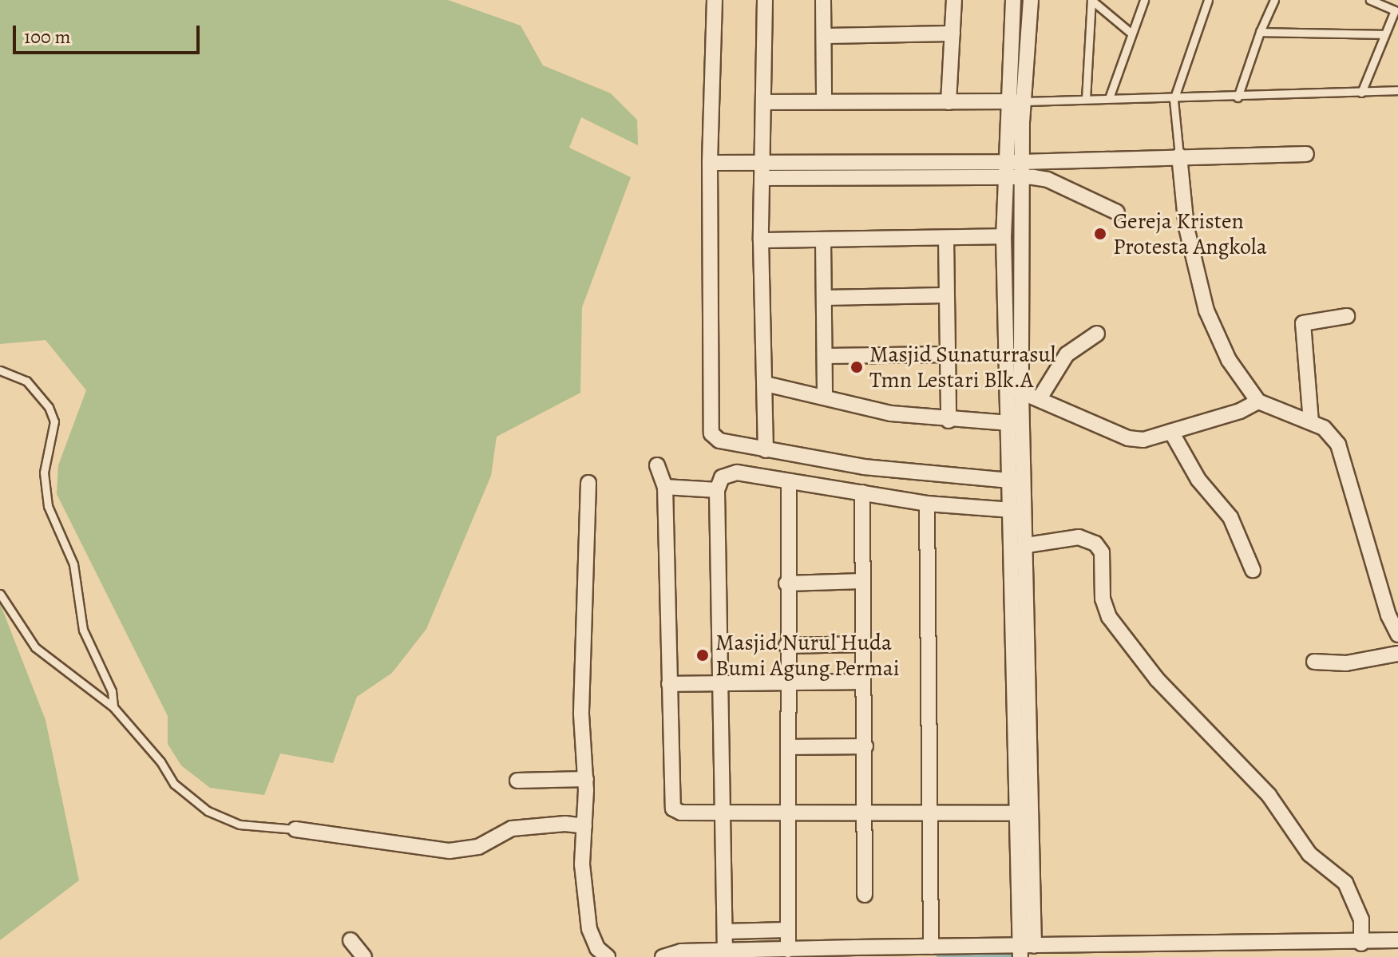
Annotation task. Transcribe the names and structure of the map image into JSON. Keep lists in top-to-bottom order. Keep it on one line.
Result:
{"places":["Gereja Kristen Protesta Angkola","Masjid Sunaturrasul Tmn Lestari Blk.A","Masjid Nurul Huda Bumi Agung Permai"],"scale_bar":"100 m"}
